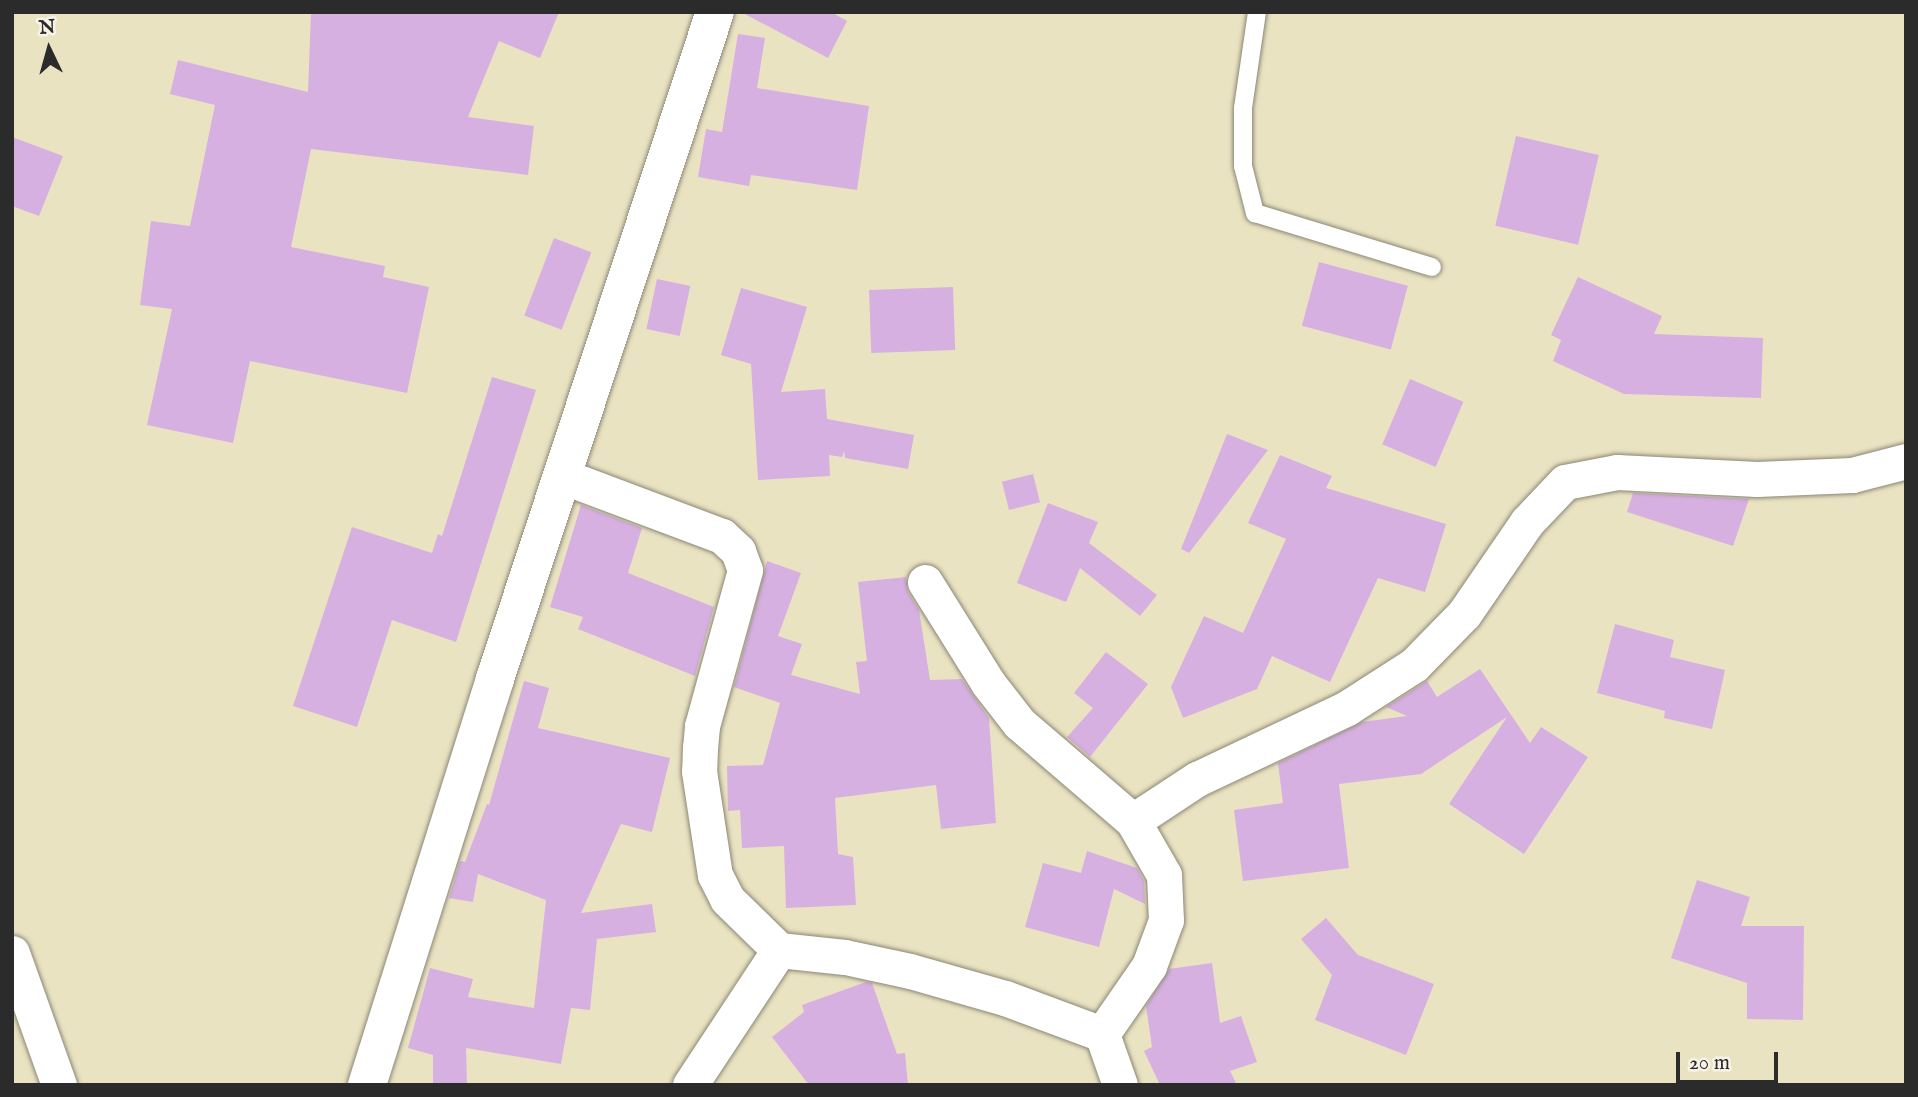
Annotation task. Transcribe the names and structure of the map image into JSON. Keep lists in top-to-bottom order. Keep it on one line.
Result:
{"scale_bar":"20 m","north":"top"}
